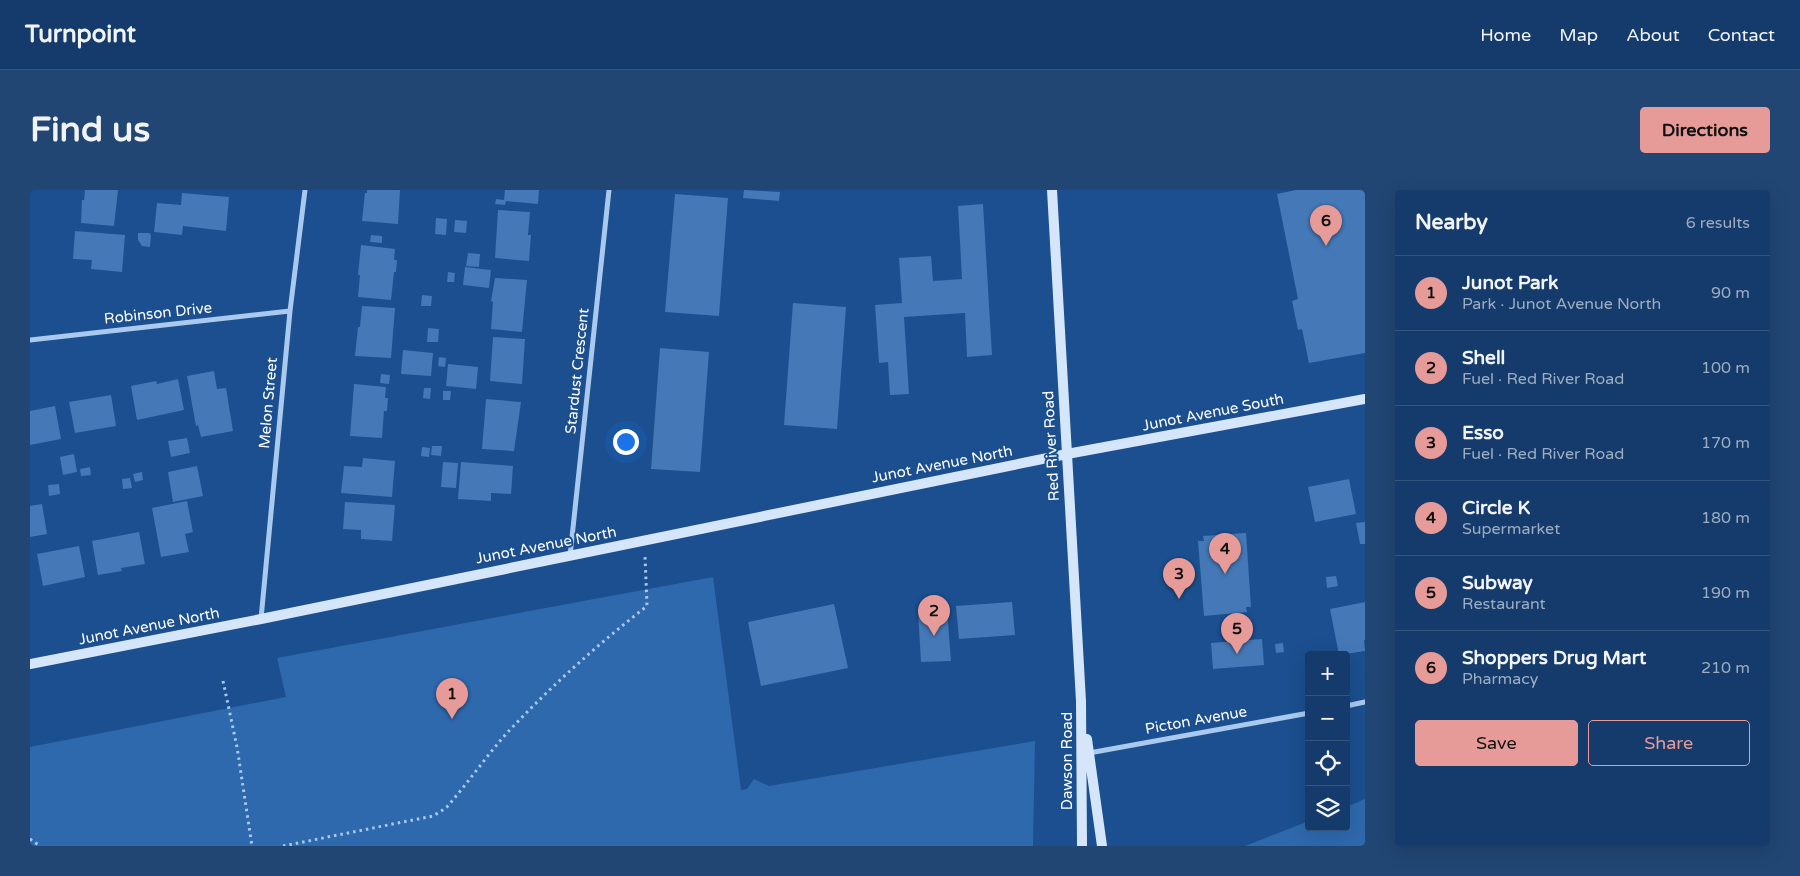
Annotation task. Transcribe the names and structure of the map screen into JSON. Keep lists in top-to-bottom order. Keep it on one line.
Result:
{"streets":{"main road":["Junot Avenue South","Red River Road","Junot Avenue North","Dawson Road"],"street":["Robinson Drive","Stardust Crescent","Melon Street","Picton Avenue"]},"crossings":[["Robinson Drive","Melon Street"],["Stardust Crescent","Junot Avenue North"],["Melon Street","Junot Avenue North"],["Junot Avenue South","Red River Road"],["Junot Avenue South","Junot Avenue North"],["Red River Road","Junot Avenue North"],["Red River Road","Dawson Road"],["Picton Avenue","Dawson Road"]],"page":{"header":"Turnpoint","nav":["Home","Map","About","Contact"],"buttons":["Directions",["Save","Share"]],"title":"Find us","heading":["Nearby","6 results"],"pins":["6","4","3","2","5","1"],"list":[{"mark":"1","name":"Junot Park","note":"Park · Junot Avenue North","value":"90 m"},{"mark":"2","name":"Shell","note":"Fuel · Red River Road","value":"100 m"},{"mark":"3","name":"Esso","note":"Fuel · Red River Road","value":"170 m"},{"mark":"4","name":"Circle K","note":"Supermarket","value":"180 m"},{"mark":"5","name":"Subway","note":"Restaurant","value":"190 m"},{"mark":"6","name":"Shoppers Drug Mart","note":"Pharmacy","value":"210 m"}],"map_buttons":["+","−"]}}
